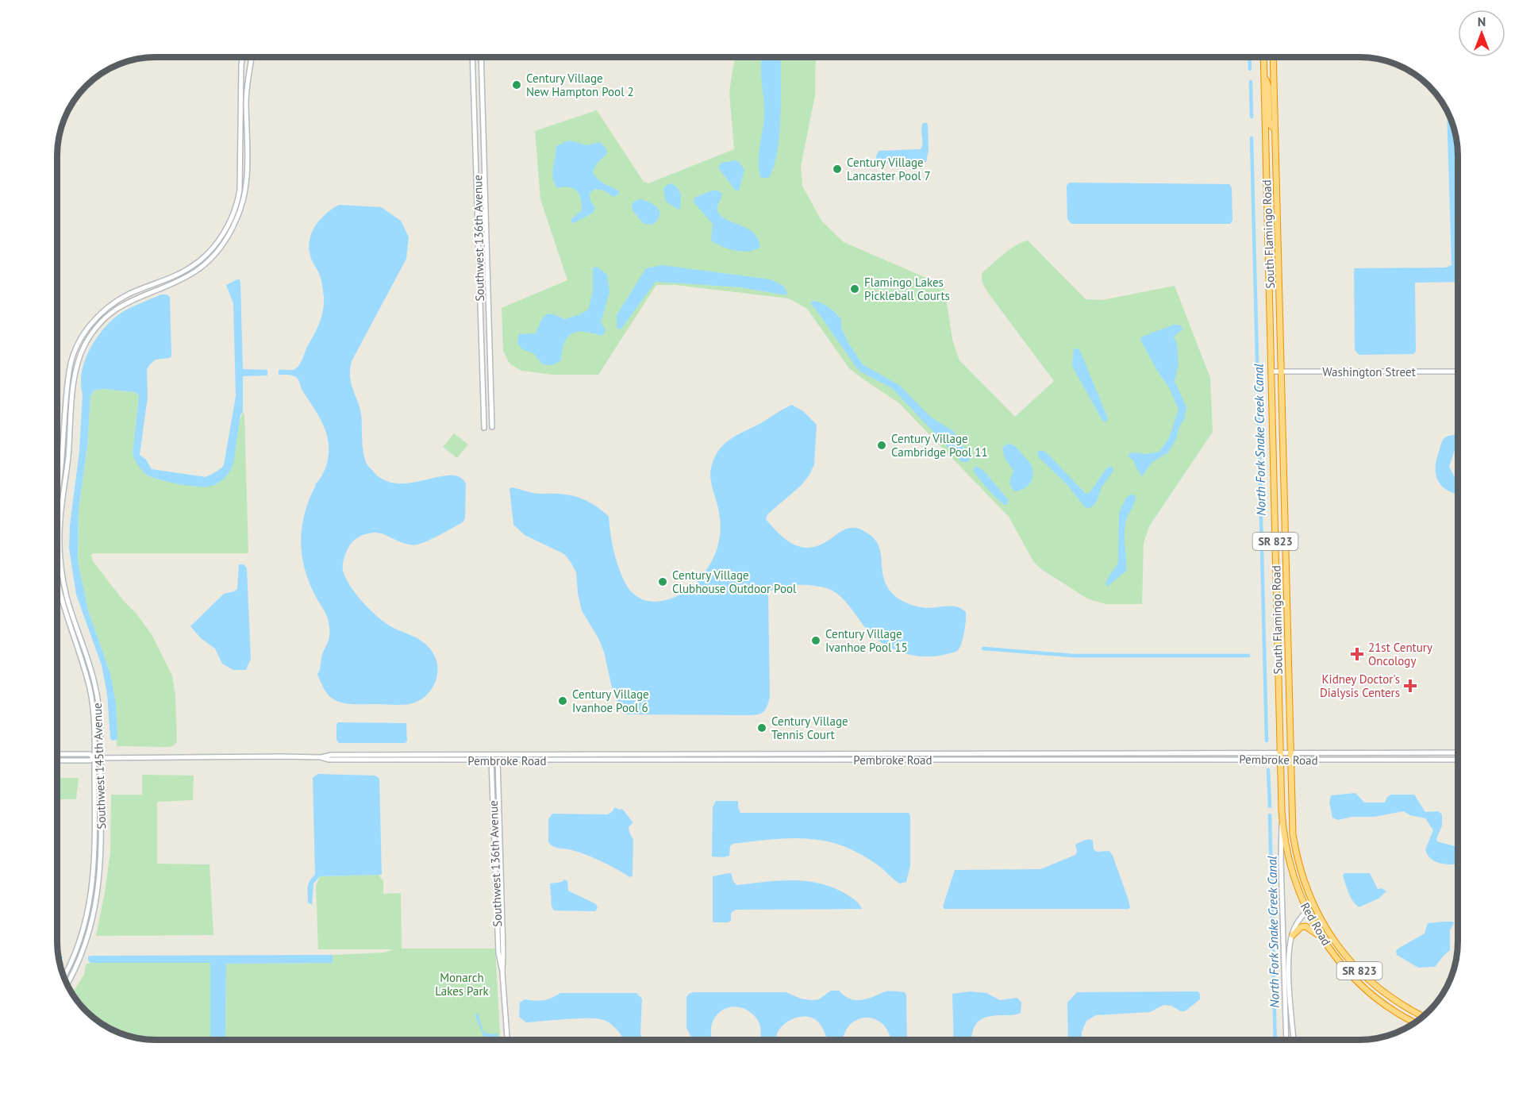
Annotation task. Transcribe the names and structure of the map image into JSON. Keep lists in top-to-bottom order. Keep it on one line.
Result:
{"streets":{"highway":["South Flamingo Road","SR 823","Red Road"],"street":["Southwest 136th Avenue","Washington Street","Pembroke Road","Southwest 145th Avenue"]},"crossings":[["South Flamingo Road","Washington Street"],["South Flamingo Road","Pembroke Road"],["South Flamingo Road","Red Road"],["Southwest 136th Avenue","Pembroke Road"],["Pembroke Road","Southwest 145th Avenue"]],"water":["North Fork Snake Creek Canal"],"parks":["Monarch Lakes Park"],"places":{"other":["Century Village New Hampton Pool 2","Century Village Lancaster Pool 7","Flamingo Lakes Pickleball Courts","Century Village Cambridge Pool 11","Century Village Clubhouse Outdoor Pool","Century Village Ivanhoe Pool 15","Century Village Ivanhoe Pool 6","Century Village Tennis Court"],"health":["21st Century Oncology","Kidney Doctor's Dialysis Centers"]},"north":"top"}
